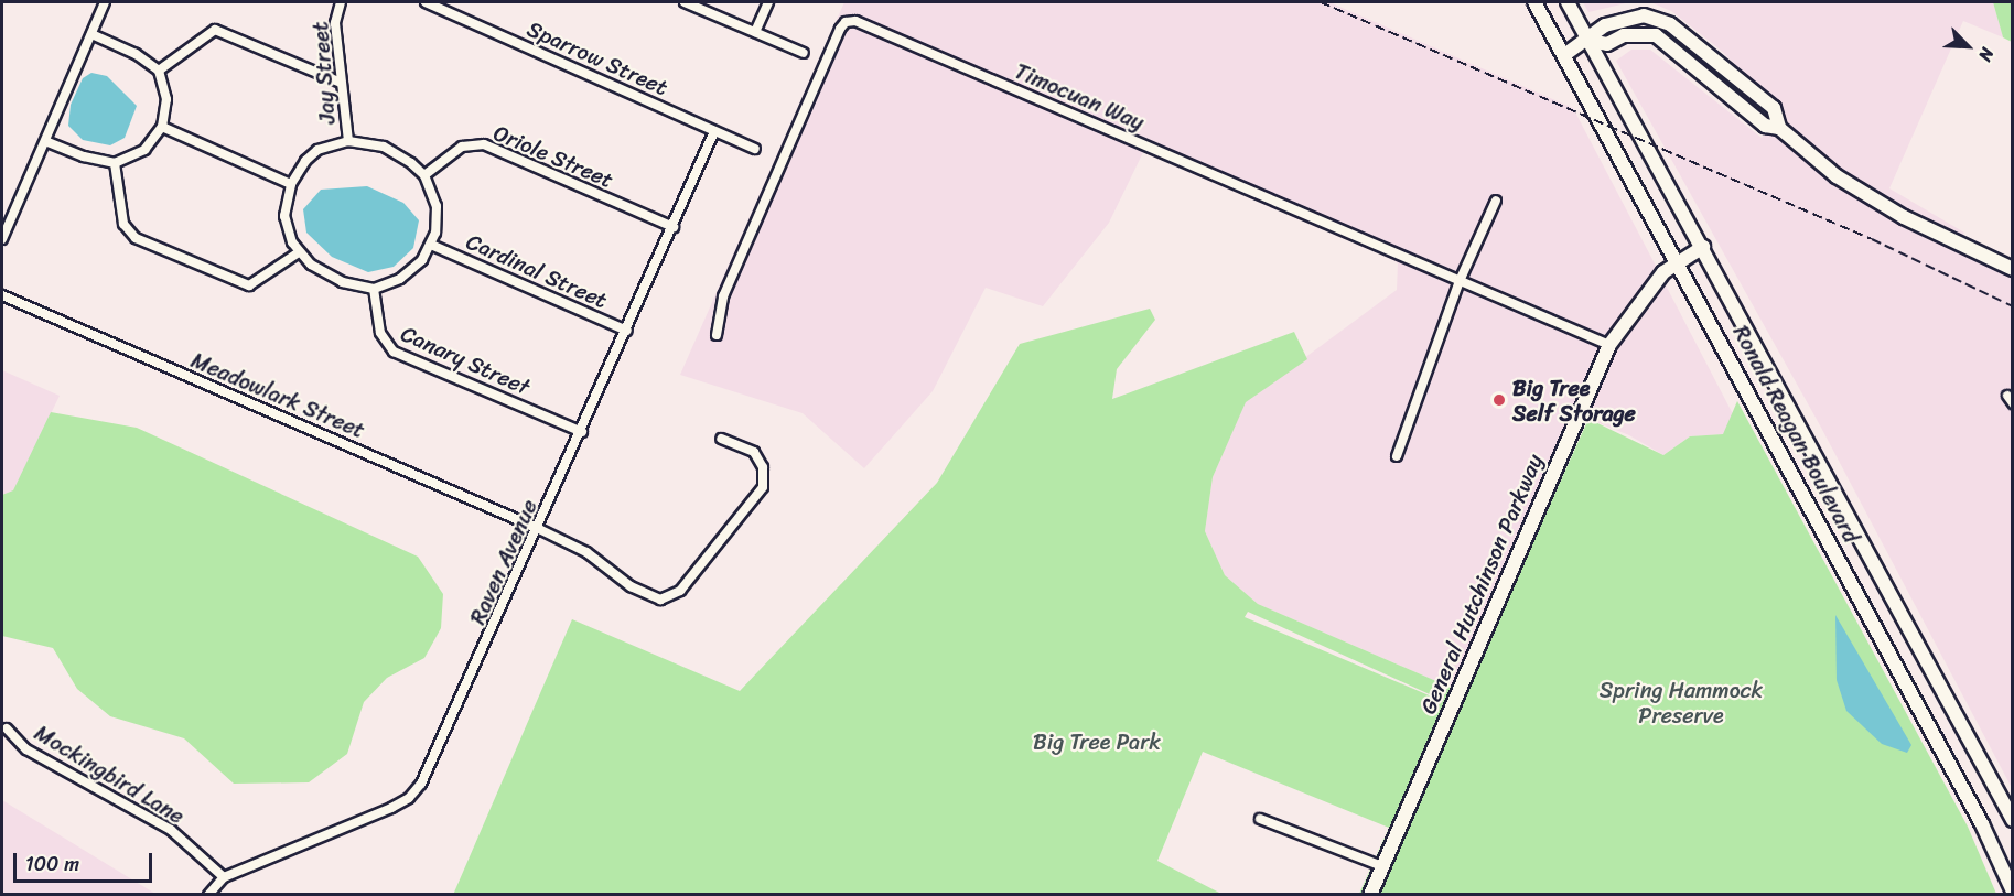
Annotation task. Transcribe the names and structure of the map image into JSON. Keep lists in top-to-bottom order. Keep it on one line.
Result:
{"streets":{"main road":["Ronald Reagan Boulevard","General Hutchinson Parkway"],"street":["Sparrow Street","Jay Street","Timocuan Way","Oriole Street","Cardinal Street","Canary Street","Meadowlark Street","Raven Avenue","Mockingbird Lane"]},"crossings":[["Sparrow Street","Raven Avenue"],["Jay Street","Oriole Street"],["Jay Street","Cardinal Street"],["Jay Street","Canary Street"],["Timocuan Way","General Hutchinson Parkway"],["Oriole Street","Cardinal Street"],["Oriole Street","Canary Street"],["Oriole Street","Raven Avenue"],["Cardinal Street","Canary Street"],["Cardinal Street","Raven Avenue"],["Canary Street","Raven Avenue"],["Meadowlark Street","Raven Avenue"],["Ronald Reagan Boulevard","General Hutchinson Parkway"],["Raven Avenue","Mockingbird Lane"]],"parks":["Spring Hammock Preserve","Big Tree Park"],"places":["Big Tree Self Storage"],"scale_bar":"100 m","north":"bottom right"}
